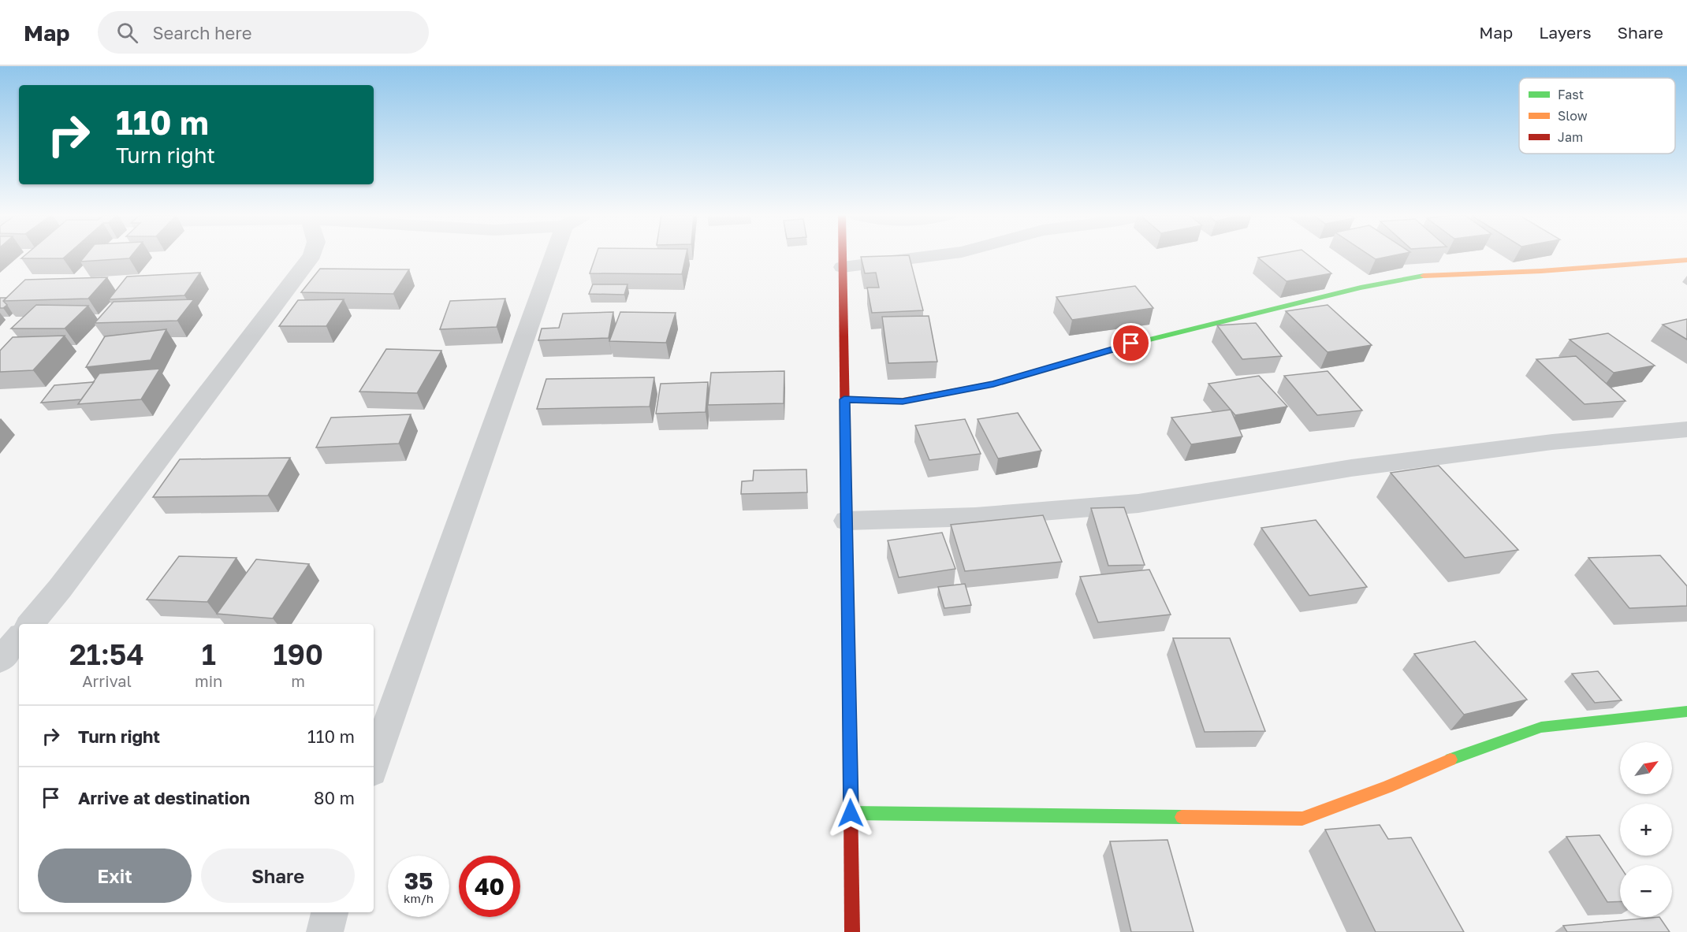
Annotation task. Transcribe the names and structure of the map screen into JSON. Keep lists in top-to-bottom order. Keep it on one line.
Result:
{"legend":["Fast","Slow","Jam"],"north":"top right","page":{"header":"Map","search":"Search here","nav":["Map","Layers","Share"],"turn":["110 m","Turn right"],"eta":["21:54","Arrival","1","min","190","m"],"list":[{"name":"Turn right","value":"110 m"},{"name":"Arrive at destination","value":"80 m"}],"map_buttons":["+","−"],"buttons":["Exit","Share"],"speed":"35 km/h","limit":"40"}}
